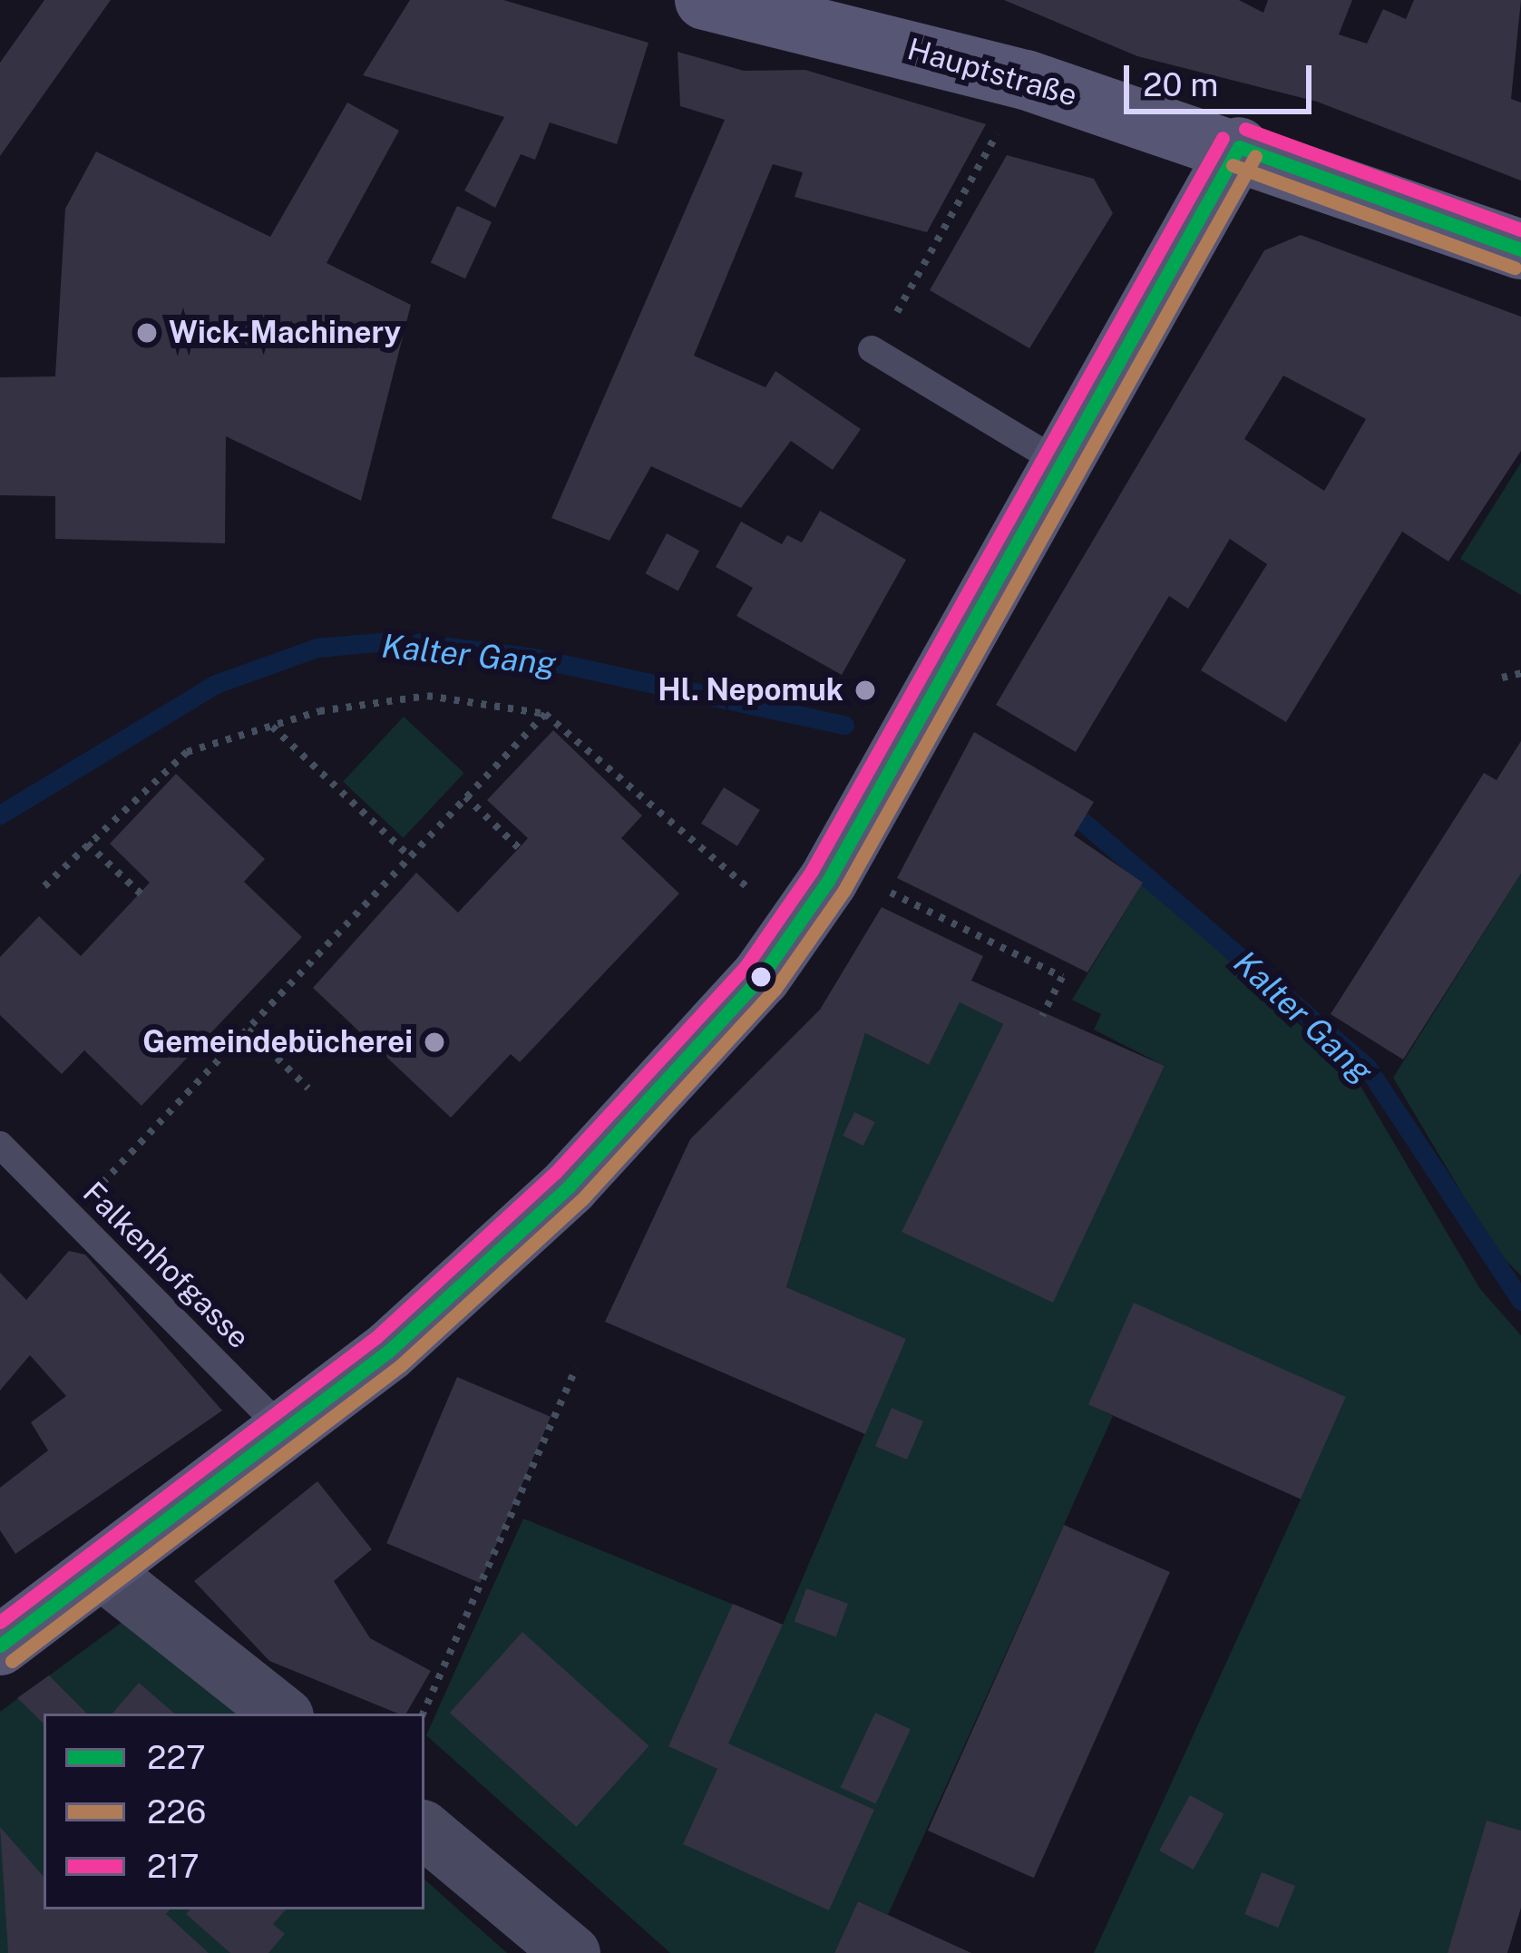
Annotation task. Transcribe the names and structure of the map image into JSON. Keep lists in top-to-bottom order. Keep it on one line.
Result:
{"streets":{"street":["Hauptstraße"],"lane":["Falkenhofgasse"]},"water":["Kalter Gang"],"places":["Wick-Machinery","Hl. Nepomuk","Gemeindebücherei"],"lines":["transit line 217","transit line 227","transit line 226"],"legend":["227","226","217"],"scale_bar":"20 m"}
